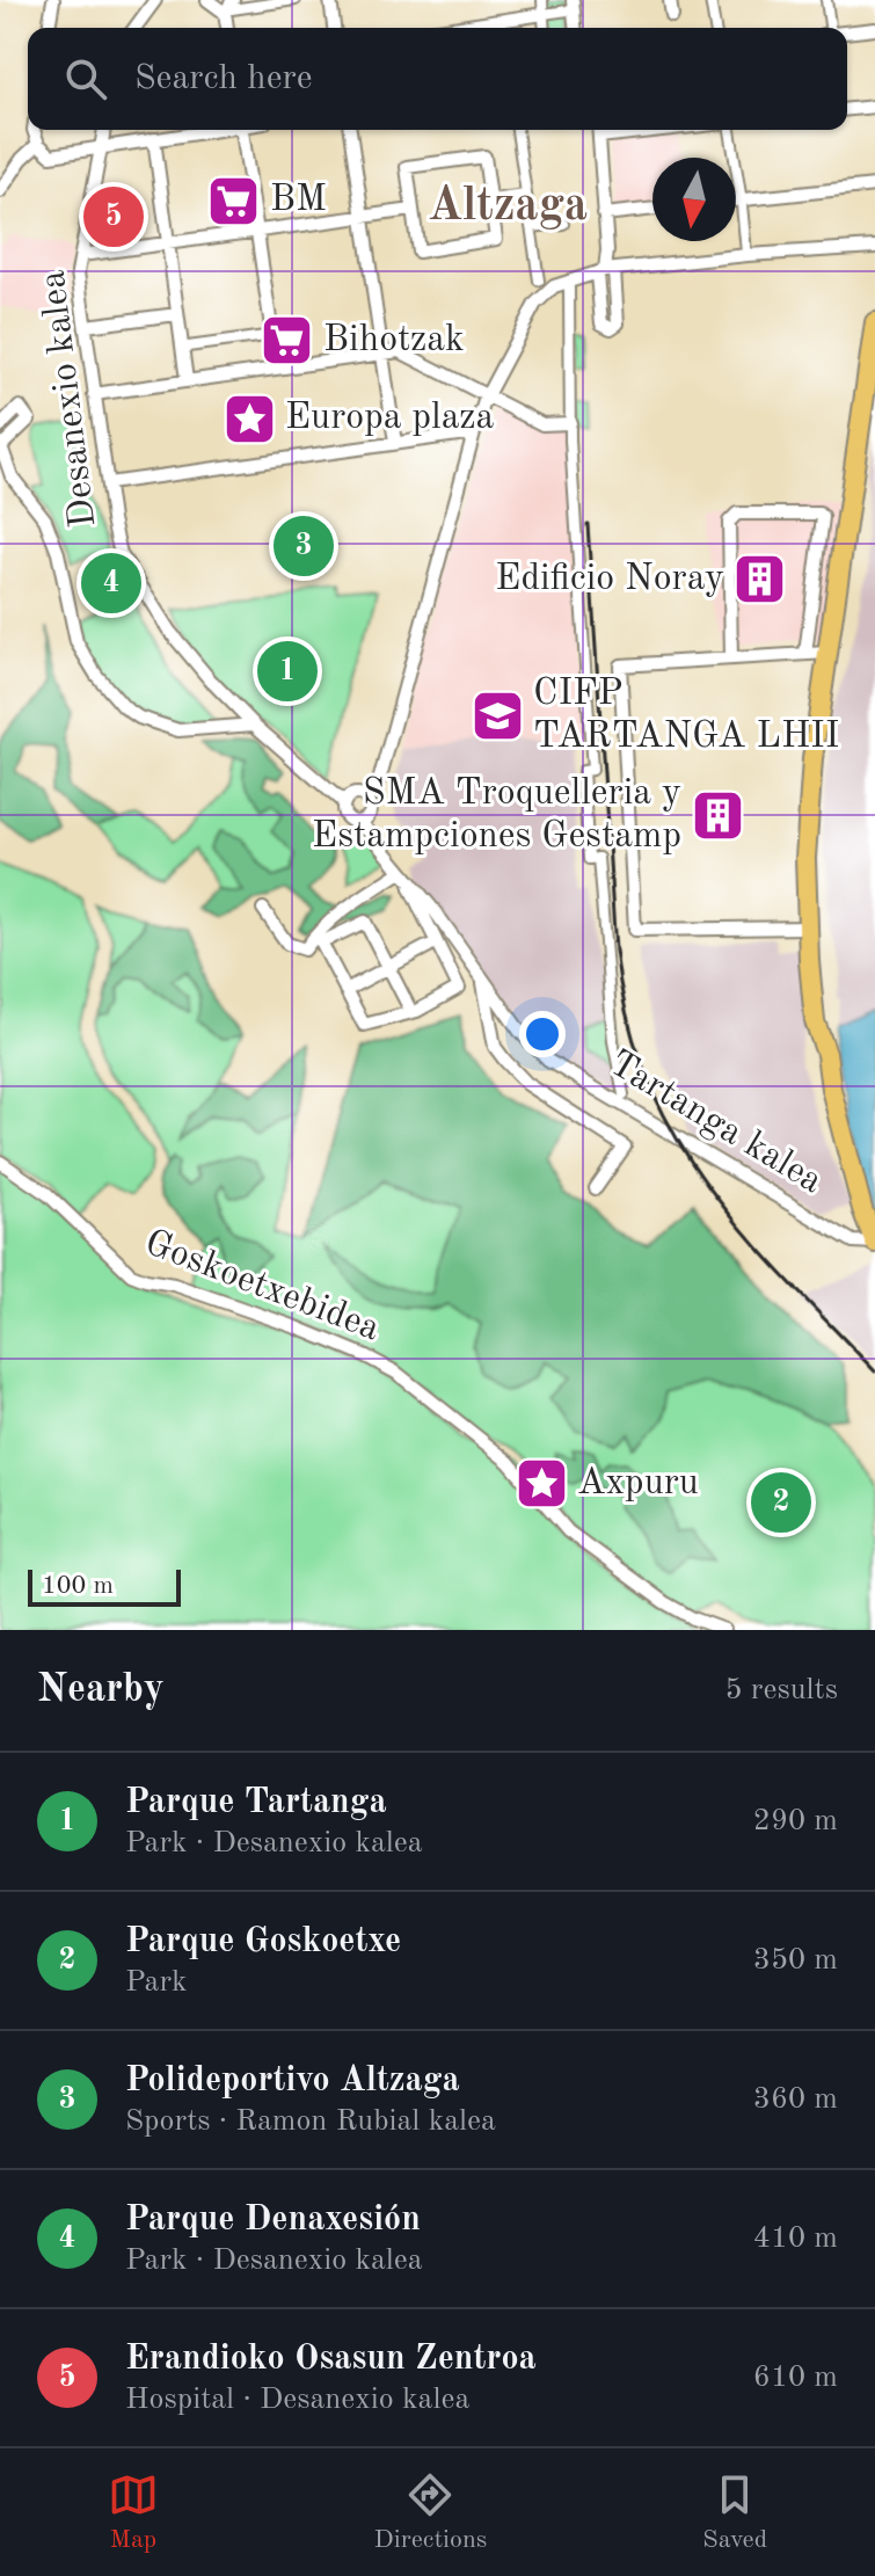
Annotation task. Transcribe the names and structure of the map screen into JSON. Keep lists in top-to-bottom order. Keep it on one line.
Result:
{"streets":{"street":["Desanexio kalea","Tartanga kalea","Goskoetxebidea"]},"crossings":[["Desanexio kalea","Tartanga kalea"]],"districts":["Altzaga"],"places":{"supermarket":["BM","Bihotzak"],"place":["Europa plaza","Axpuru"],"building":["Edificio Noray","SMA Troquelleria y Estampciones Gestamp"],"school or university":["CIFP TARTANGA LHII"]},"scale_bar":"100 m","north":"bottom","page":{"search":"Search here","pins":["5","3","4","1","2"],"scale":"100 m","heading":["Nearby","5 results"],"list":[{"mark":"1","name":"Parque Tartanga","note":"Park · Desanexio kalea","value":"290 m"},{"mark":"2","name":"Parque Goskoetxe","note":"Park","value":"350 m"},{"mark":"3","name":"Polideportivo Altzaga","note":"Sports · Ramon Rubial kalea","value":"360 m"},{"mark":"4","name":"Parque Denaxesión","note":"Park · Desanexio kalea","value":"410 m"},{"mark":"5","name":"Erandioko Osasun Zentroa","note":"Hospital · Desanexio kalea","value":"610 m"}],"nav":["Map","Directions","Saved"]}}
